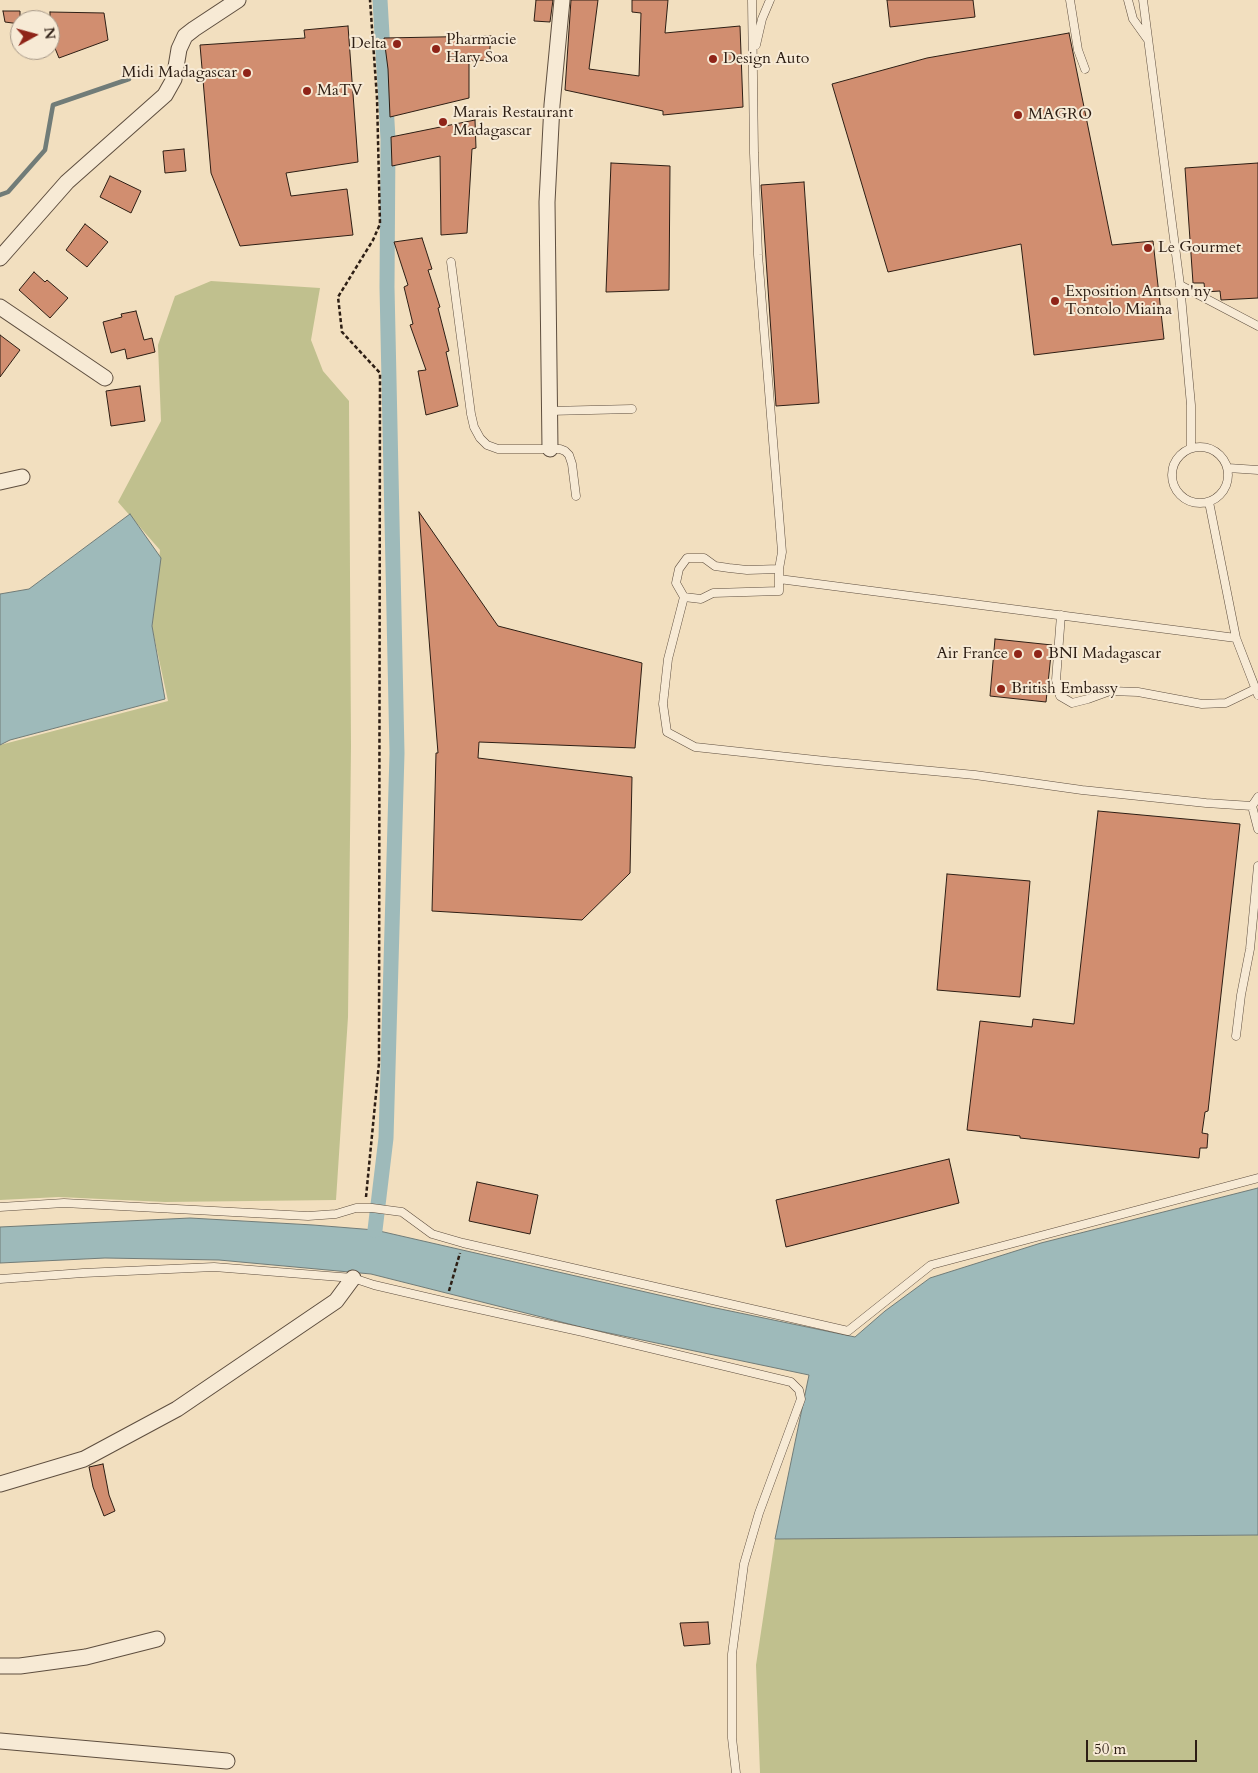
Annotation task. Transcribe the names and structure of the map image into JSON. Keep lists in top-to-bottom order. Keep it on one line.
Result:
{"places":["Delta","Pharmacie Hary Soa","Design Auto","Midi Madagascar","MaTV","MAGRO","Marais Restaurant Madagascar","Le Gourmet","Exposition Antson'ny Tontolo Miaina","Air France","BNI Madagascar","British Embassy"],"scale_bar":"50 m","north":"right"}
